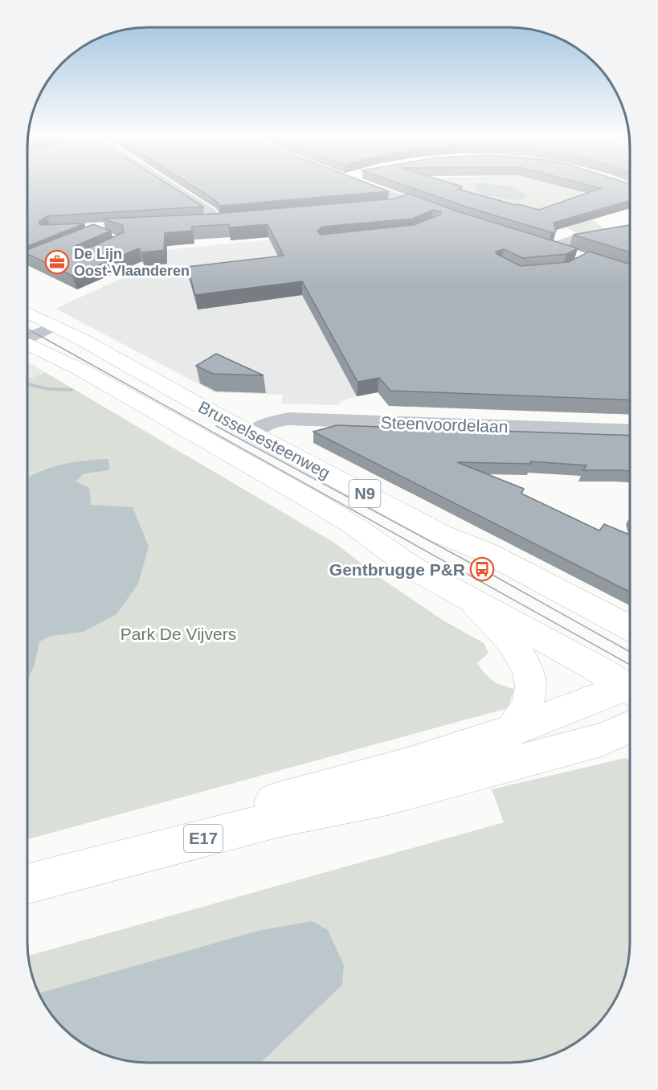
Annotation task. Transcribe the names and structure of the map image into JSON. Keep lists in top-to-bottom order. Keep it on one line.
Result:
{"streets":{"main road":["Brusselsesteenweg","N9","E17"],"street":["Steenvoordelaan"]},"crossings":[["Steenvoordelaan","Brusselsesteenweg"],["Brusselsesteenweg","N9"]],"parks":["Park De Vijvers"],"places":{"office":["De Lijn Oost-Vlaanderen"],"bus stop":["Gentbrugge P&R"]}}
